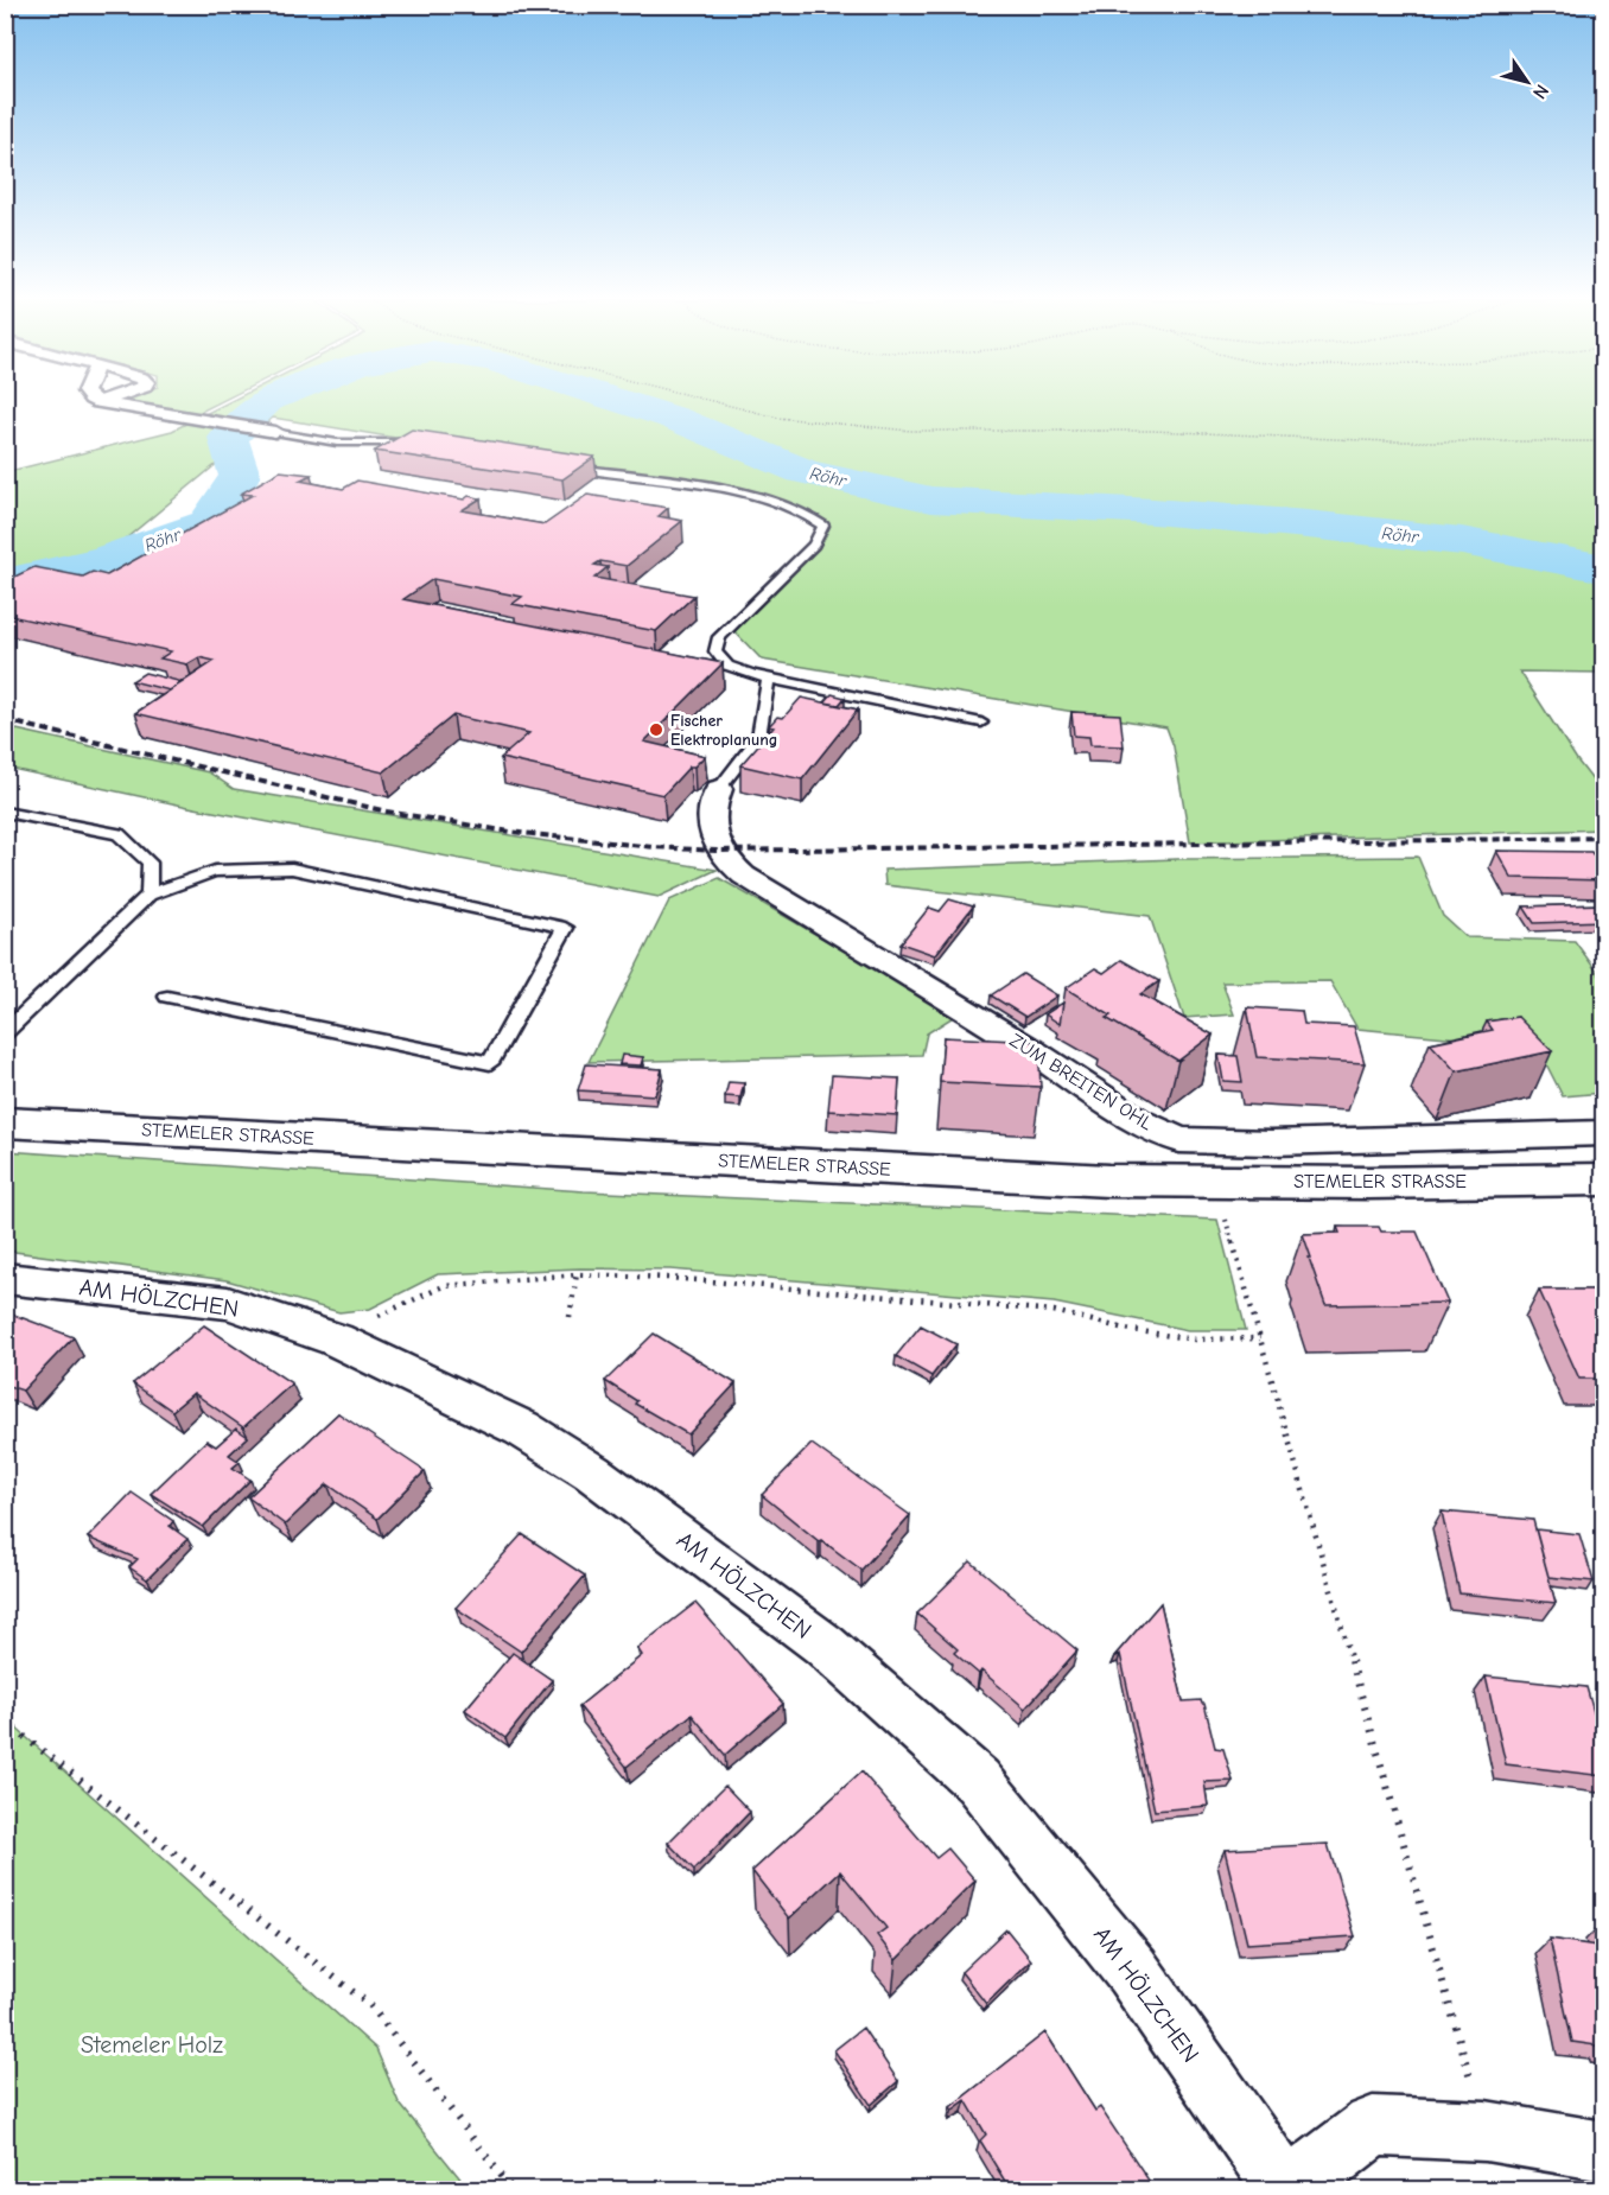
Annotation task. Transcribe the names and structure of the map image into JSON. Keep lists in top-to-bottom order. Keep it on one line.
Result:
{"streets":{"main road":["STEMELER STRASSE"],"street":["ZUM BREITEN OHL","AM HÖLZCHEN"]},"water":["Röhr"],"parks":["Stemeler Holz"],"places":["Fischer Elektroplanung"],"north":"bottom right"}
